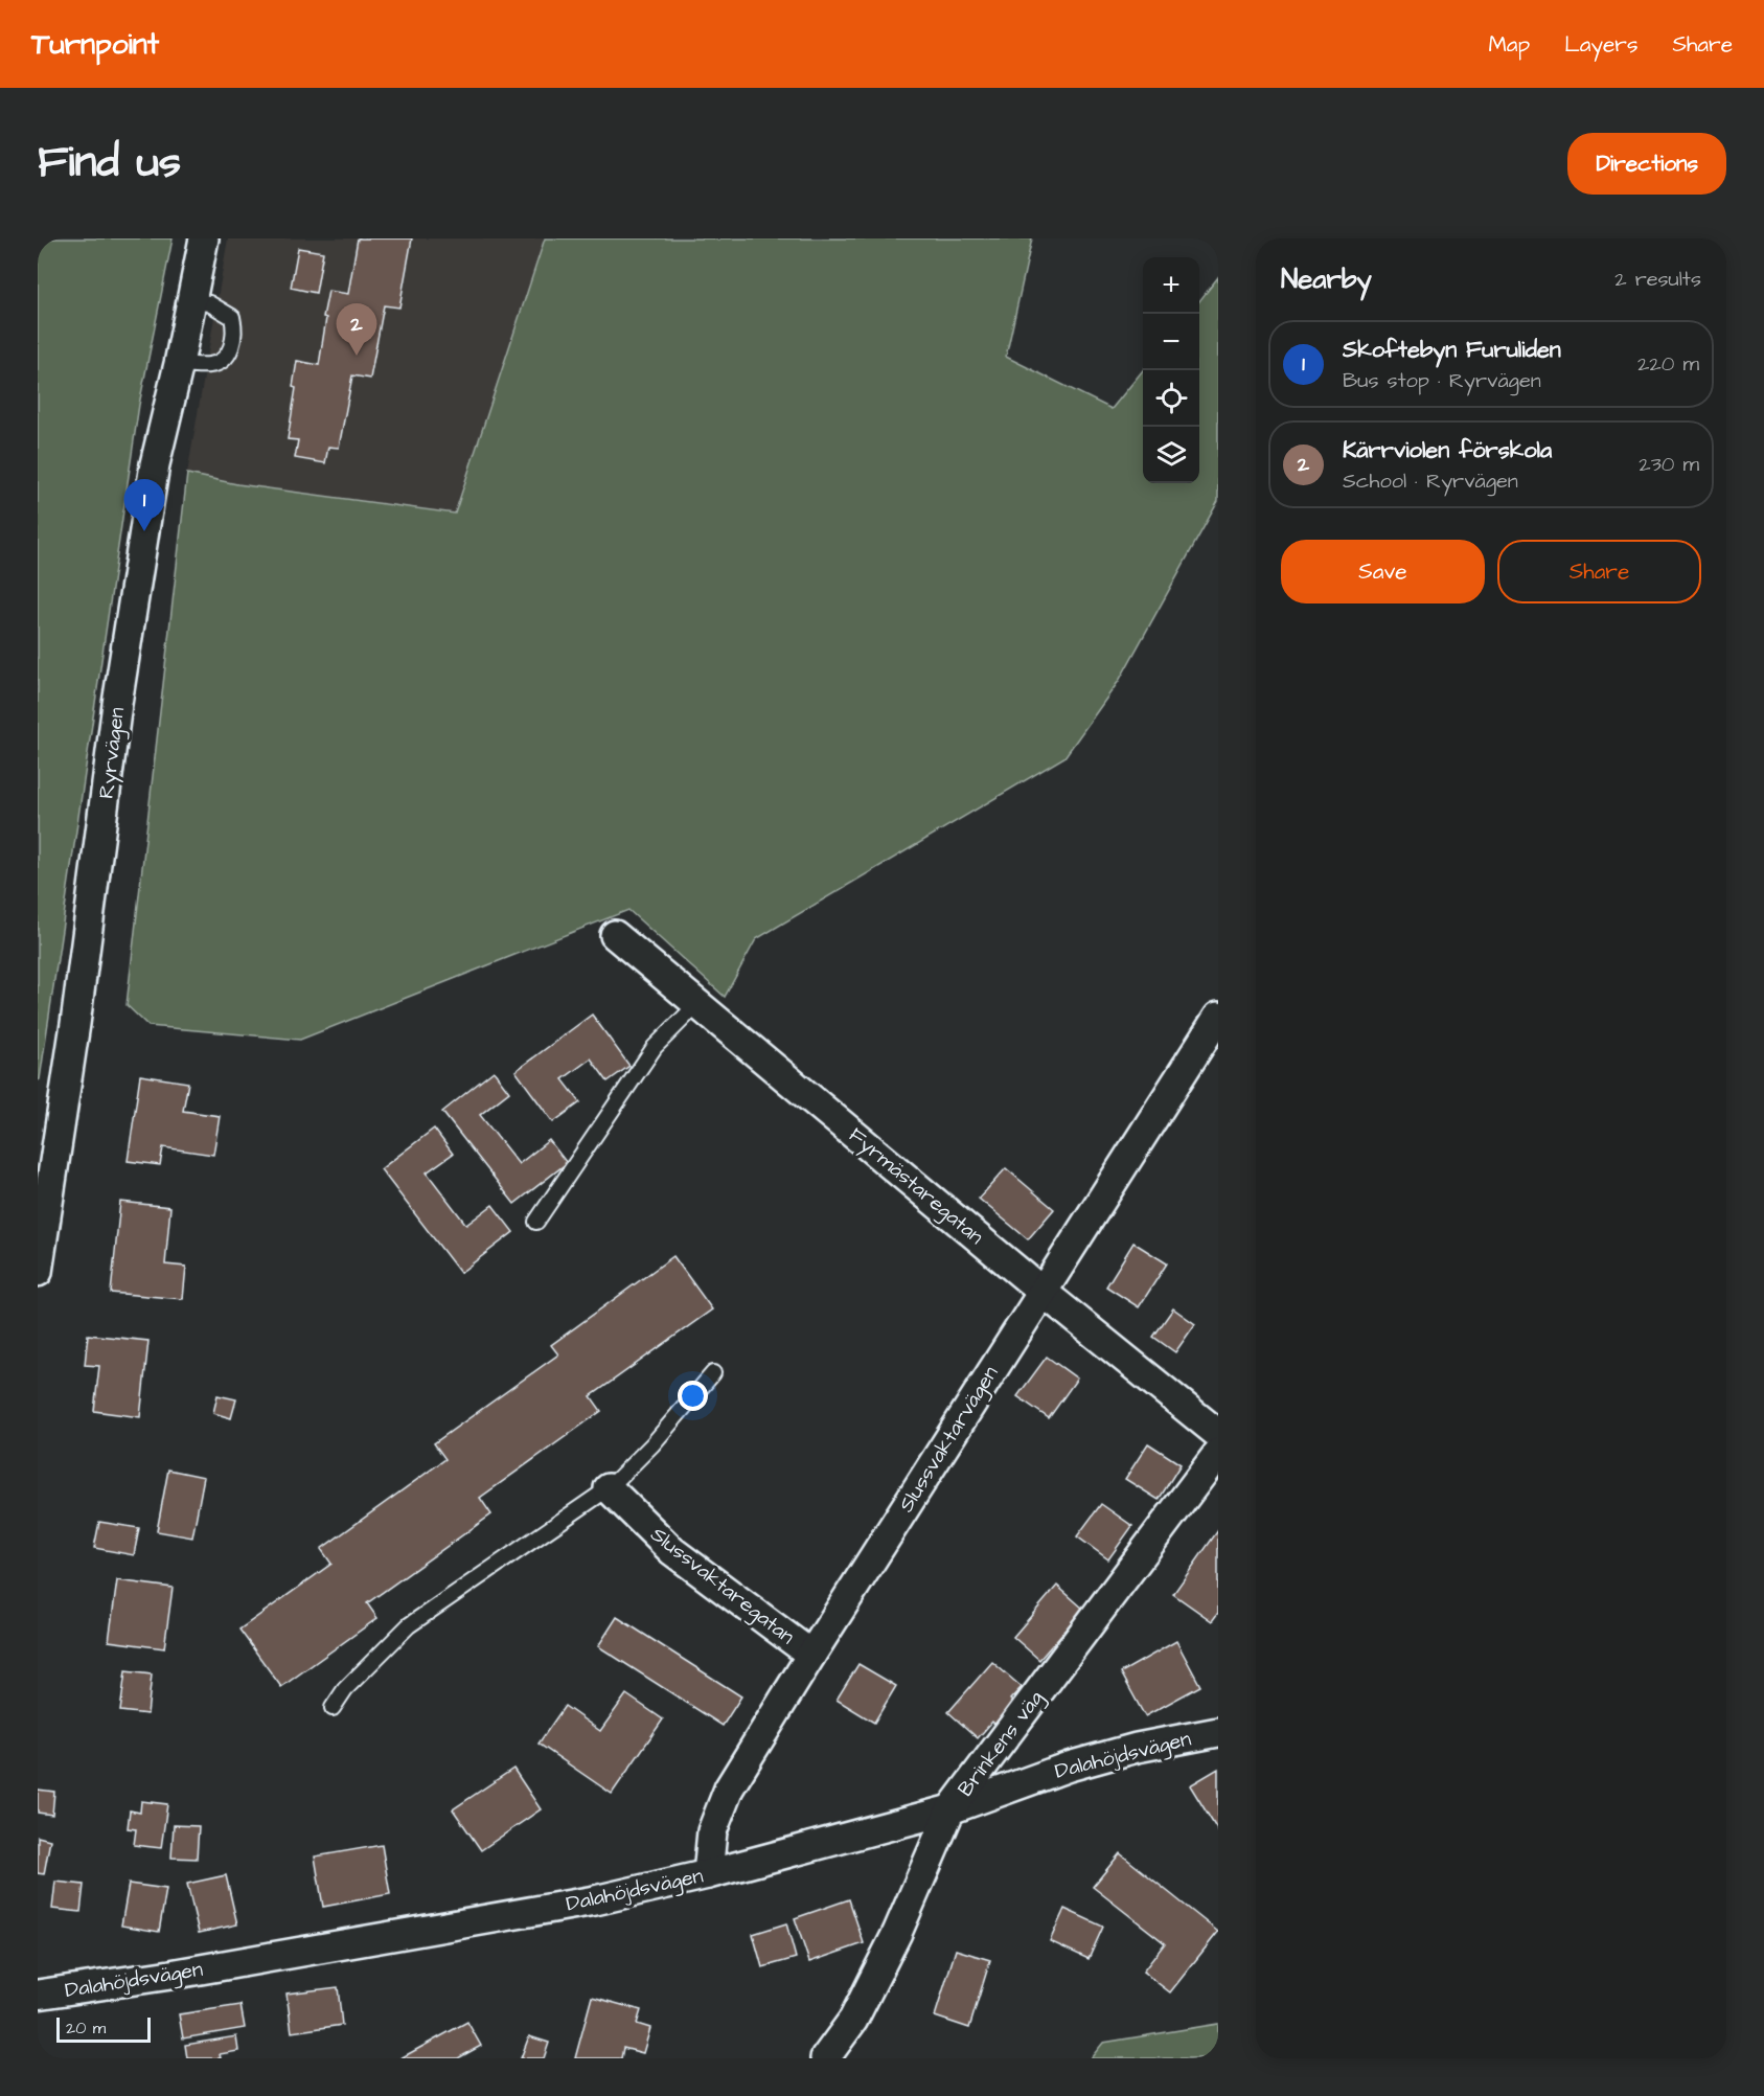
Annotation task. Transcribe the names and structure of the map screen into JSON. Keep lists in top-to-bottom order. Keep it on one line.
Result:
{"streets":{"street":["Ryrvägen","Fyrmästaregatan","Slussvaktarvägen","Slussvaktaregatan","Brinkens väg","Dalahöjdsvägen"]},"crossings":[["Fyrmästaregatan","Slussvaktarvägen"],["Slussvaktarvägen","Slussvaktaregatan"],["Slussvaktarvägen","Dalahöjdsvägen"],["Brinkens väg","Dalahöjdsvägen"]],"scale_bar":"20 m","page":{"header":"Turnpoint","nav":["Map","Layers","Share"],"title":"Find us","buttons":["Directions",["Save","Share"]],"heading":["Nearby","2 results"],"map_buttons":["+","−"],"pins":["2","1"],"list":[{"mark":"1","name":"Skoftebyn Furuliden","note":"Bus stop · Ryrvägen","value":"220 m"},{"mark":"2","name":"Kärrviolen förskola","note":"School · Ryrvägen","value":"230 m"}],"scale":"20 m"}}
